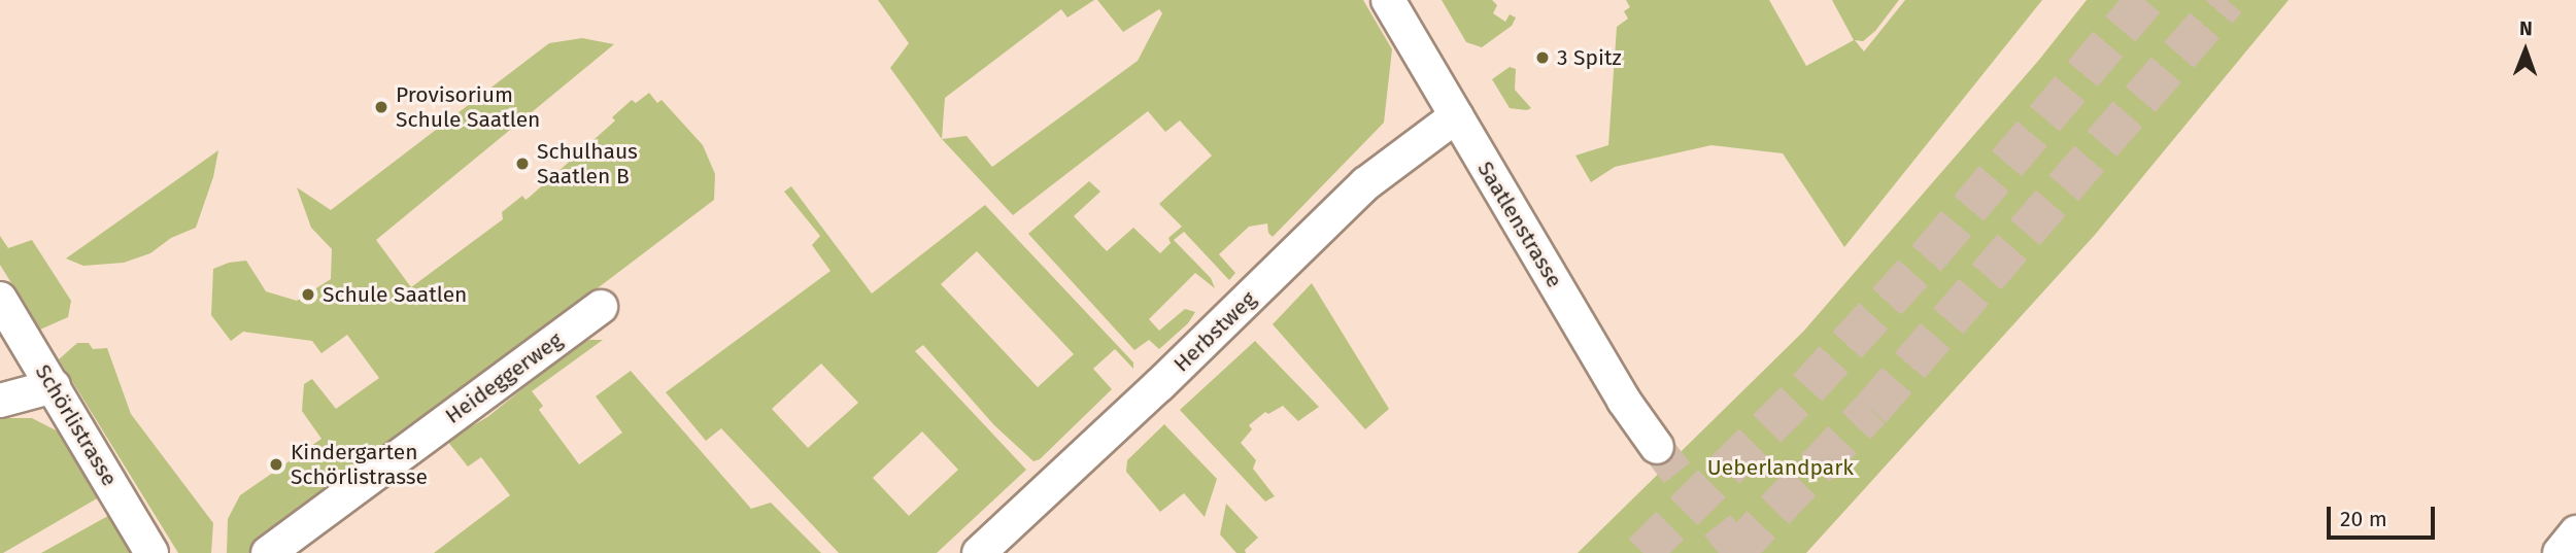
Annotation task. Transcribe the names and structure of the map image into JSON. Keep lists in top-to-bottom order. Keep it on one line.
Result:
{"streets":{"street":["Saatlenstrasse","Herbstweg","Heideggerweg","Schörlistrasse"]},"crossings":[["Saatlenstrasse","Herbstweg"]],"parks":["Ueberlandpark"],"places":["3 Spitz","Provisorium Schule Saatlen","Schulhaus Saatlen B","Schule Saatlen","Kindergarten Schörlistrasse"],"scale_bar":"20 m","north":"top"}
